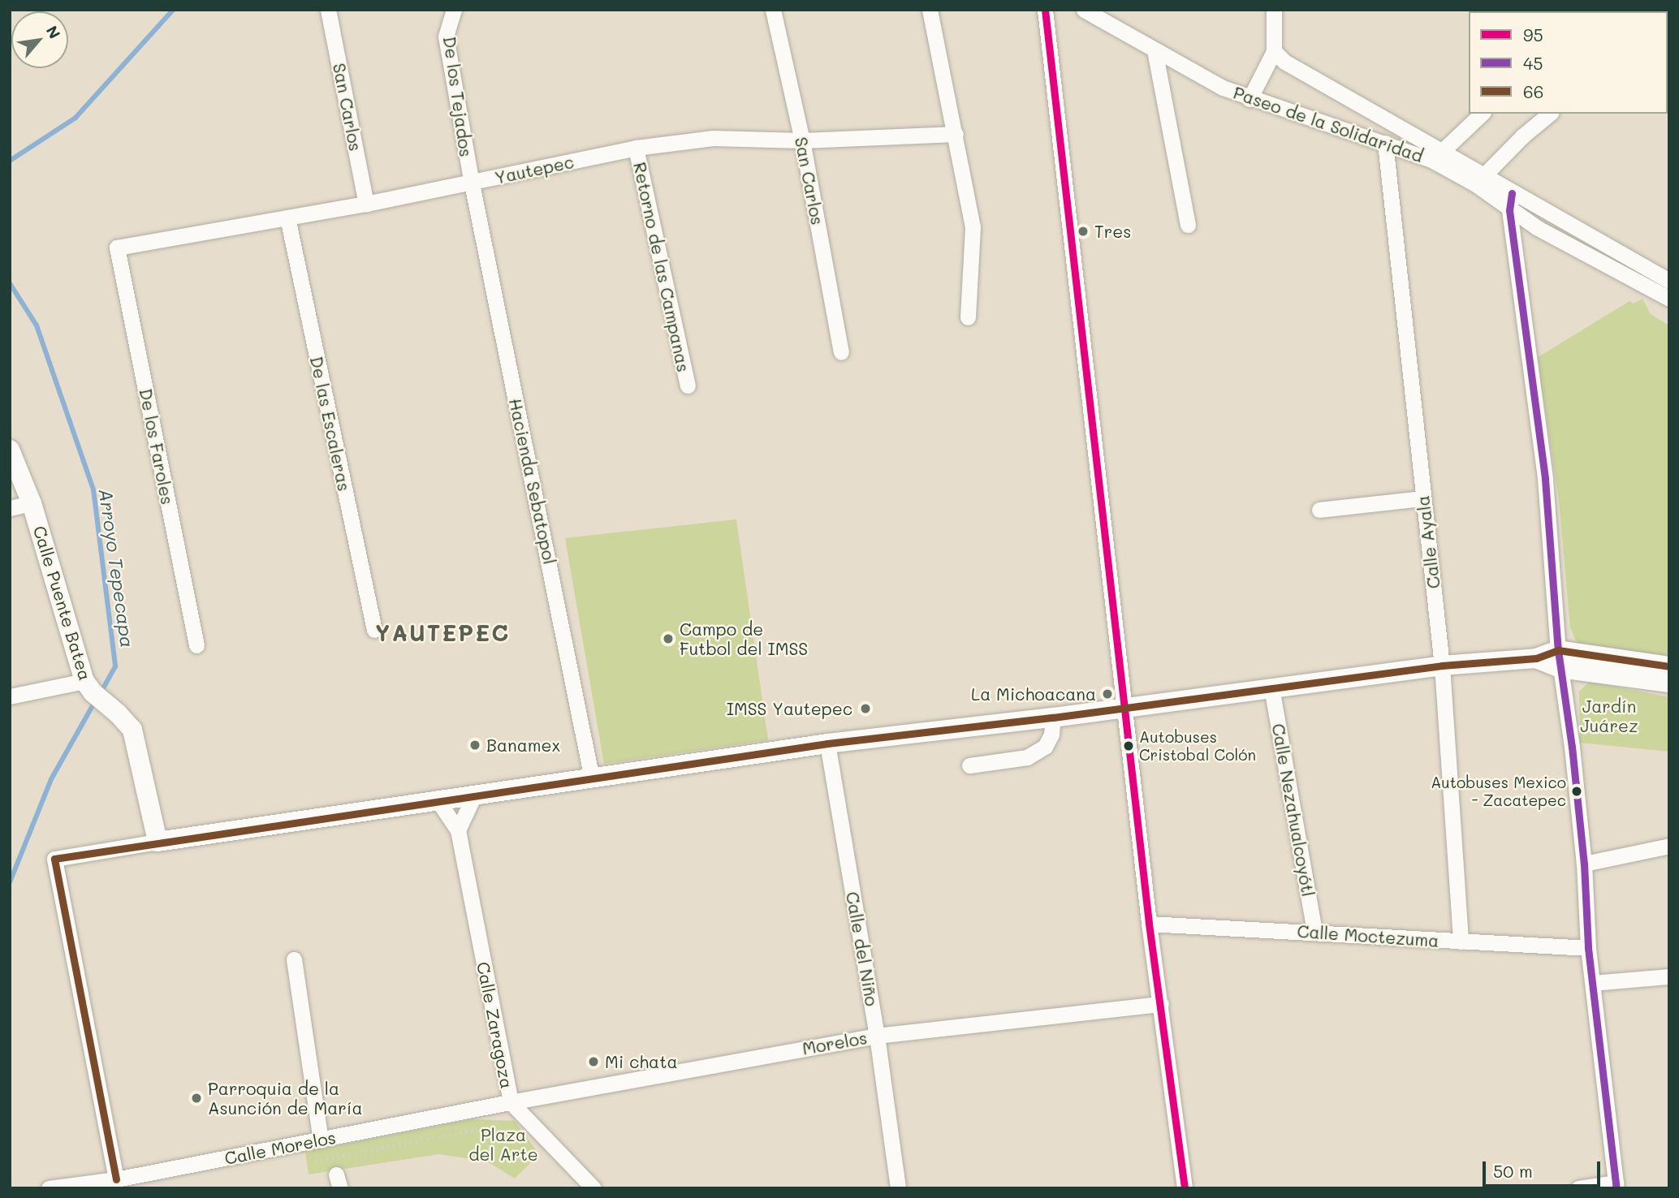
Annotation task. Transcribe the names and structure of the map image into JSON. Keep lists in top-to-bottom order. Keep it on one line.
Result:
{"streets":{"main road":["Calle Puente Batea"],"street":["De los Tejados","San Carlos","Paseo de la Solidaridad","Yautepec","Retorno de las Campanas","De las Escaleras","De los Faroles","Hacienda Sebatopol","Calle Ayala","Calle Nezahualcoyótl","Calle Moctezuma","Calle del Niño","Calle Zaragoza","Morelos","Calle Morelos"]},"crossings":[["De los Tejados","Yautepec"],["De los Tejados","Hacienda Sebatopol"],["San Carlos","Yautepec"],["Paseo de la Solidaridad","Calle Ayala"],["Yautepec","Retorno de las Campanas"],["Yautepec","De las Escaleras"],["Yautepec","De los Faroles"],["Yautepec","Hacienda Sebatopol"],["Calle Ayala","Calle Moctezuma"],["Calle Nezahualcoyótl","Calle Moctezuma"],["Calle del Niño","Morelos"],["Calle Zaragoza","Morelos"],["Calle Zaragoza","Calle Morelos"],["Morelos","Calle Morelos"]],"districts":["YAUTEPEC"],"water":["Arroyo Tepecapa"],"parks":["Jardín Juárez","Plaza del Arte"],"places":["Tres","Campo de Futbol del IMSS","La Michoacana","IMSS Yautepec","Banamex","Autobuses Cristobal Colón","Autobuses Mexico - Zacatepec","Mi chata","Parroquia de la Asunción de María"],"lines":["transit line 95","transit line 45","transit line 66"],"legend":["95","45","66"],"scale_bar":"50 m","north":"top right"}
